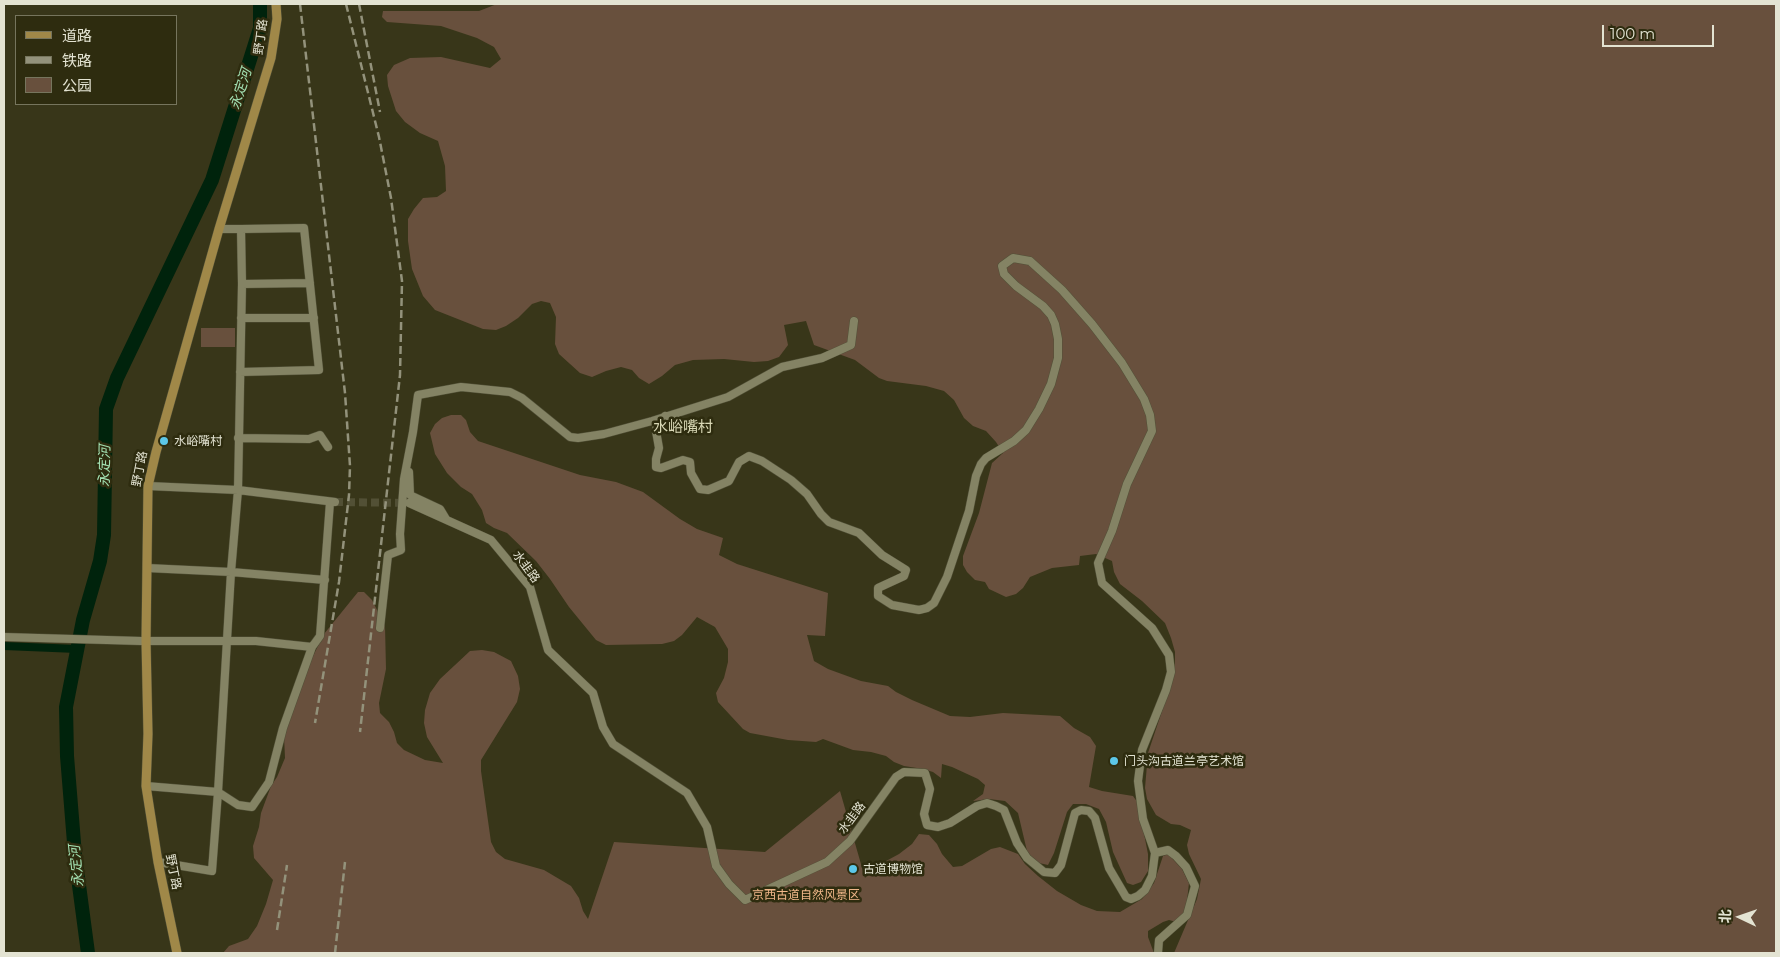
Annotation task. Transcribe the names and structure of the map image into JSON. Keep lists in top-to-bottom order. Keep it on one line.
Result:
{"streets":{"main road":["野丁路"],"street":["水韭路"]},"districts":["水峪嘴村"],"water":["永定河"],"parks":["京西古道自然风景区"],"places":["水峪嘴村","门头沟古道兰亭艺术馆","古道博物馆"],"legend":["道路","铁路","公园"],"scale_bar":"100 m","north":"left"}
